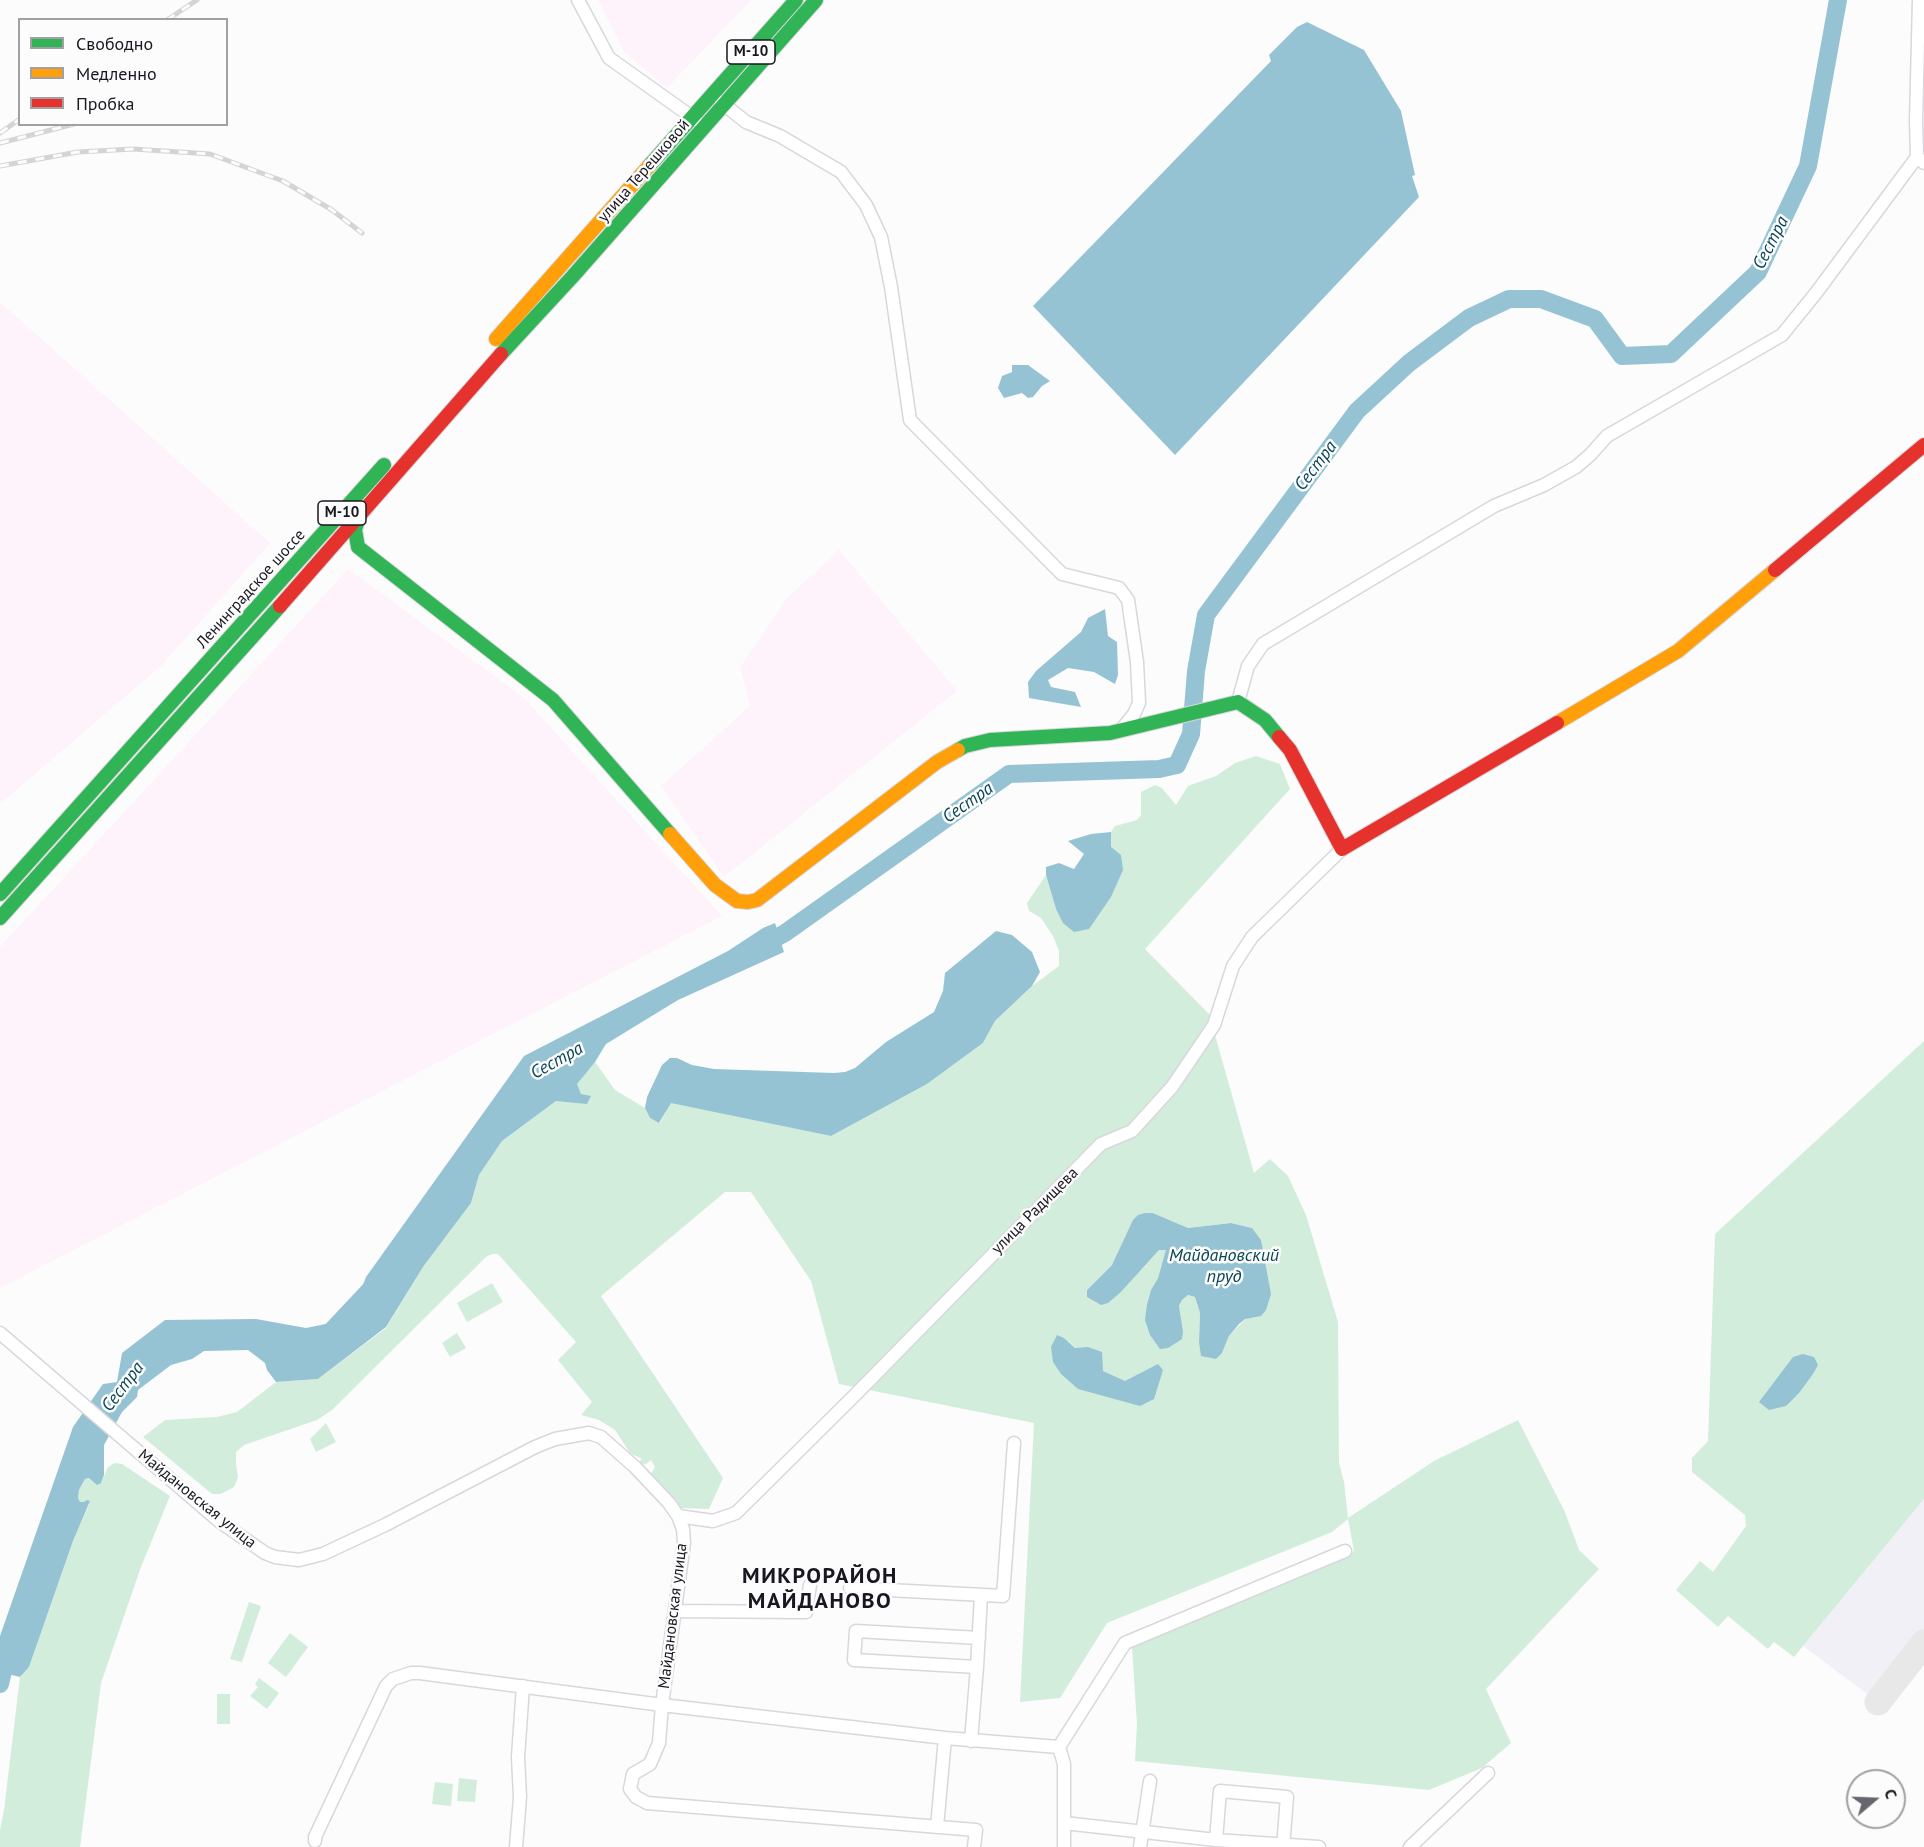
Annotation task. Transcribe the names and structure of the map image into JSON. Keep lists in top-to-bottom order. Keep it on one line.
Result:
{"streets":{"main road":["М-10","улица Терешковой","Ленинградское шоссе"],"street":["улица Радищева","Майдановская улица"]},"crossings":[["улица Терешковой","Ленинградское шоссе"],["улица Радищева","Майдановская улица"]],"districts":["МИКРОРАЙОН МАЙДАНОВО"],"water":["Сестра","Майдановский пруд"],"legend":["Свободно","Медленно","Пробка"],"north":"right"}
